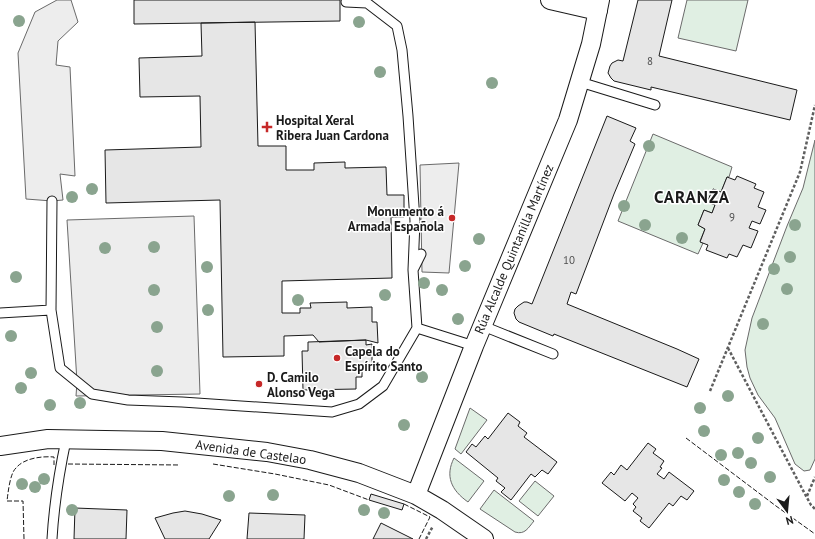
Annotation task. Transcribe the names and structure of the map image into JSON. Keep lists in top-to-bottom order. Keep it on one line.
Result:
{"streets":{"street":["Rúa Alcalde Quintanilla Martínez","Avenida de Castelao"]},"crossings":[["Rúa Alcalde Quintanilla Martínez","Avenida de Castelao"]],"districts":["CARANZA"],"places":{"health":["Hospital Xeral Ribera Juan Cardona"],"other":["Monumento á Armada Española","Capela do Espírito Santo","D. Camilo Alonso Vega"]},"house_numbers":["8","9","10"],"north":"bottom"}
